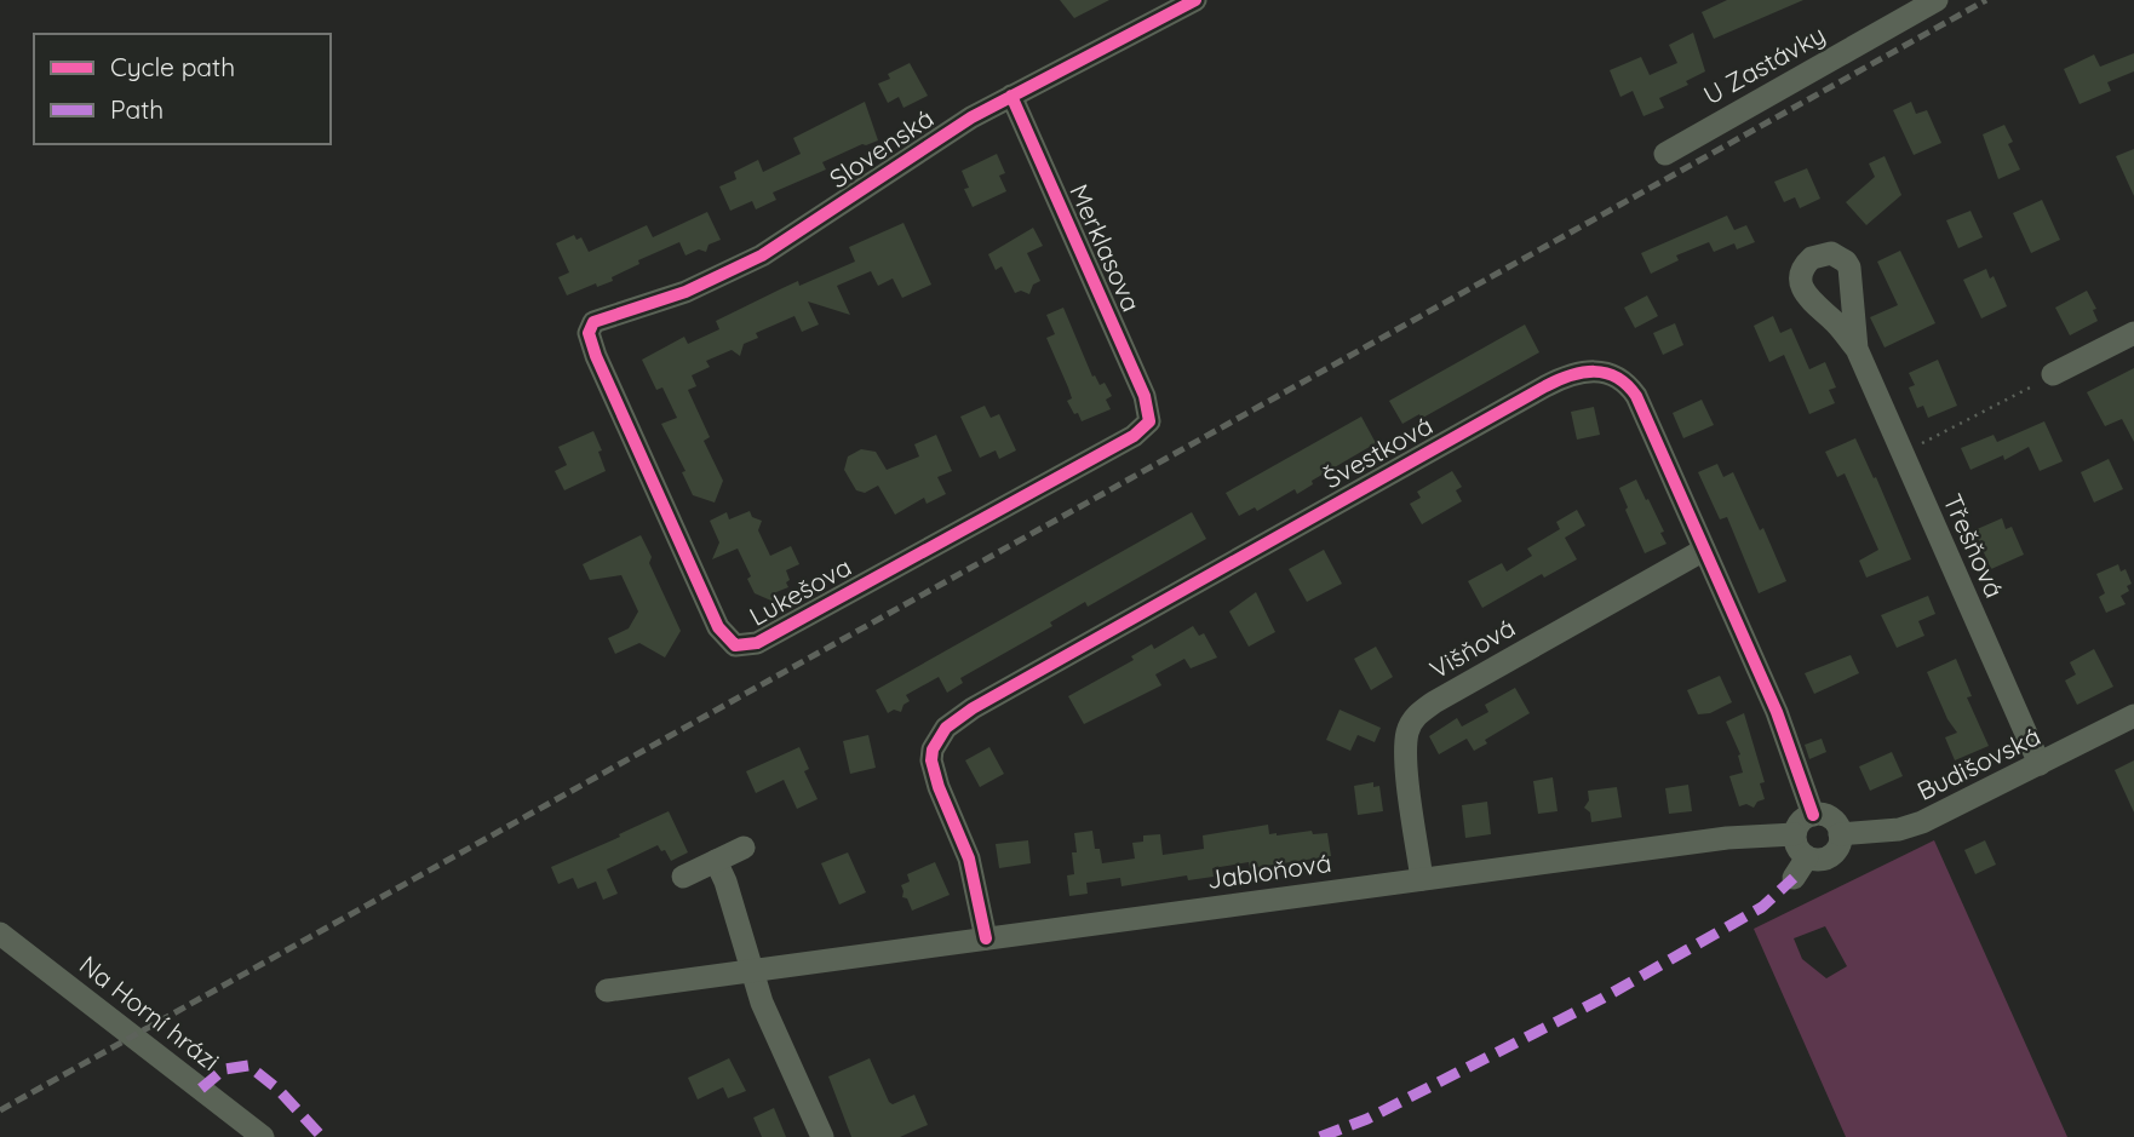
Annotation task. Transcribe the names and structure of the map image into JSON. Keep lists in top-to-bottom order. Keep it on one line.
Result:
{"streets":{"street":["U Zastávky","Slovenská","Merklasova","Švestková","Třešňová","Lukešova","Višňová","Budišovská","Jabloňová","Na Horní hrázi"]},"crossings":[["Slovenská","Merklasova"],["Slovenská","Lukešova"],["Merklasova","Lukešova"],["Švestková","Višňová"],["Švestková","Budišovská"],["Švestková","Jabloňová"],["Třešňová","Budišovská"],["Višňová","Jabloňová"],["Budišovská","Jabloňová"]],"legend":["Cycle path","Path"]}
